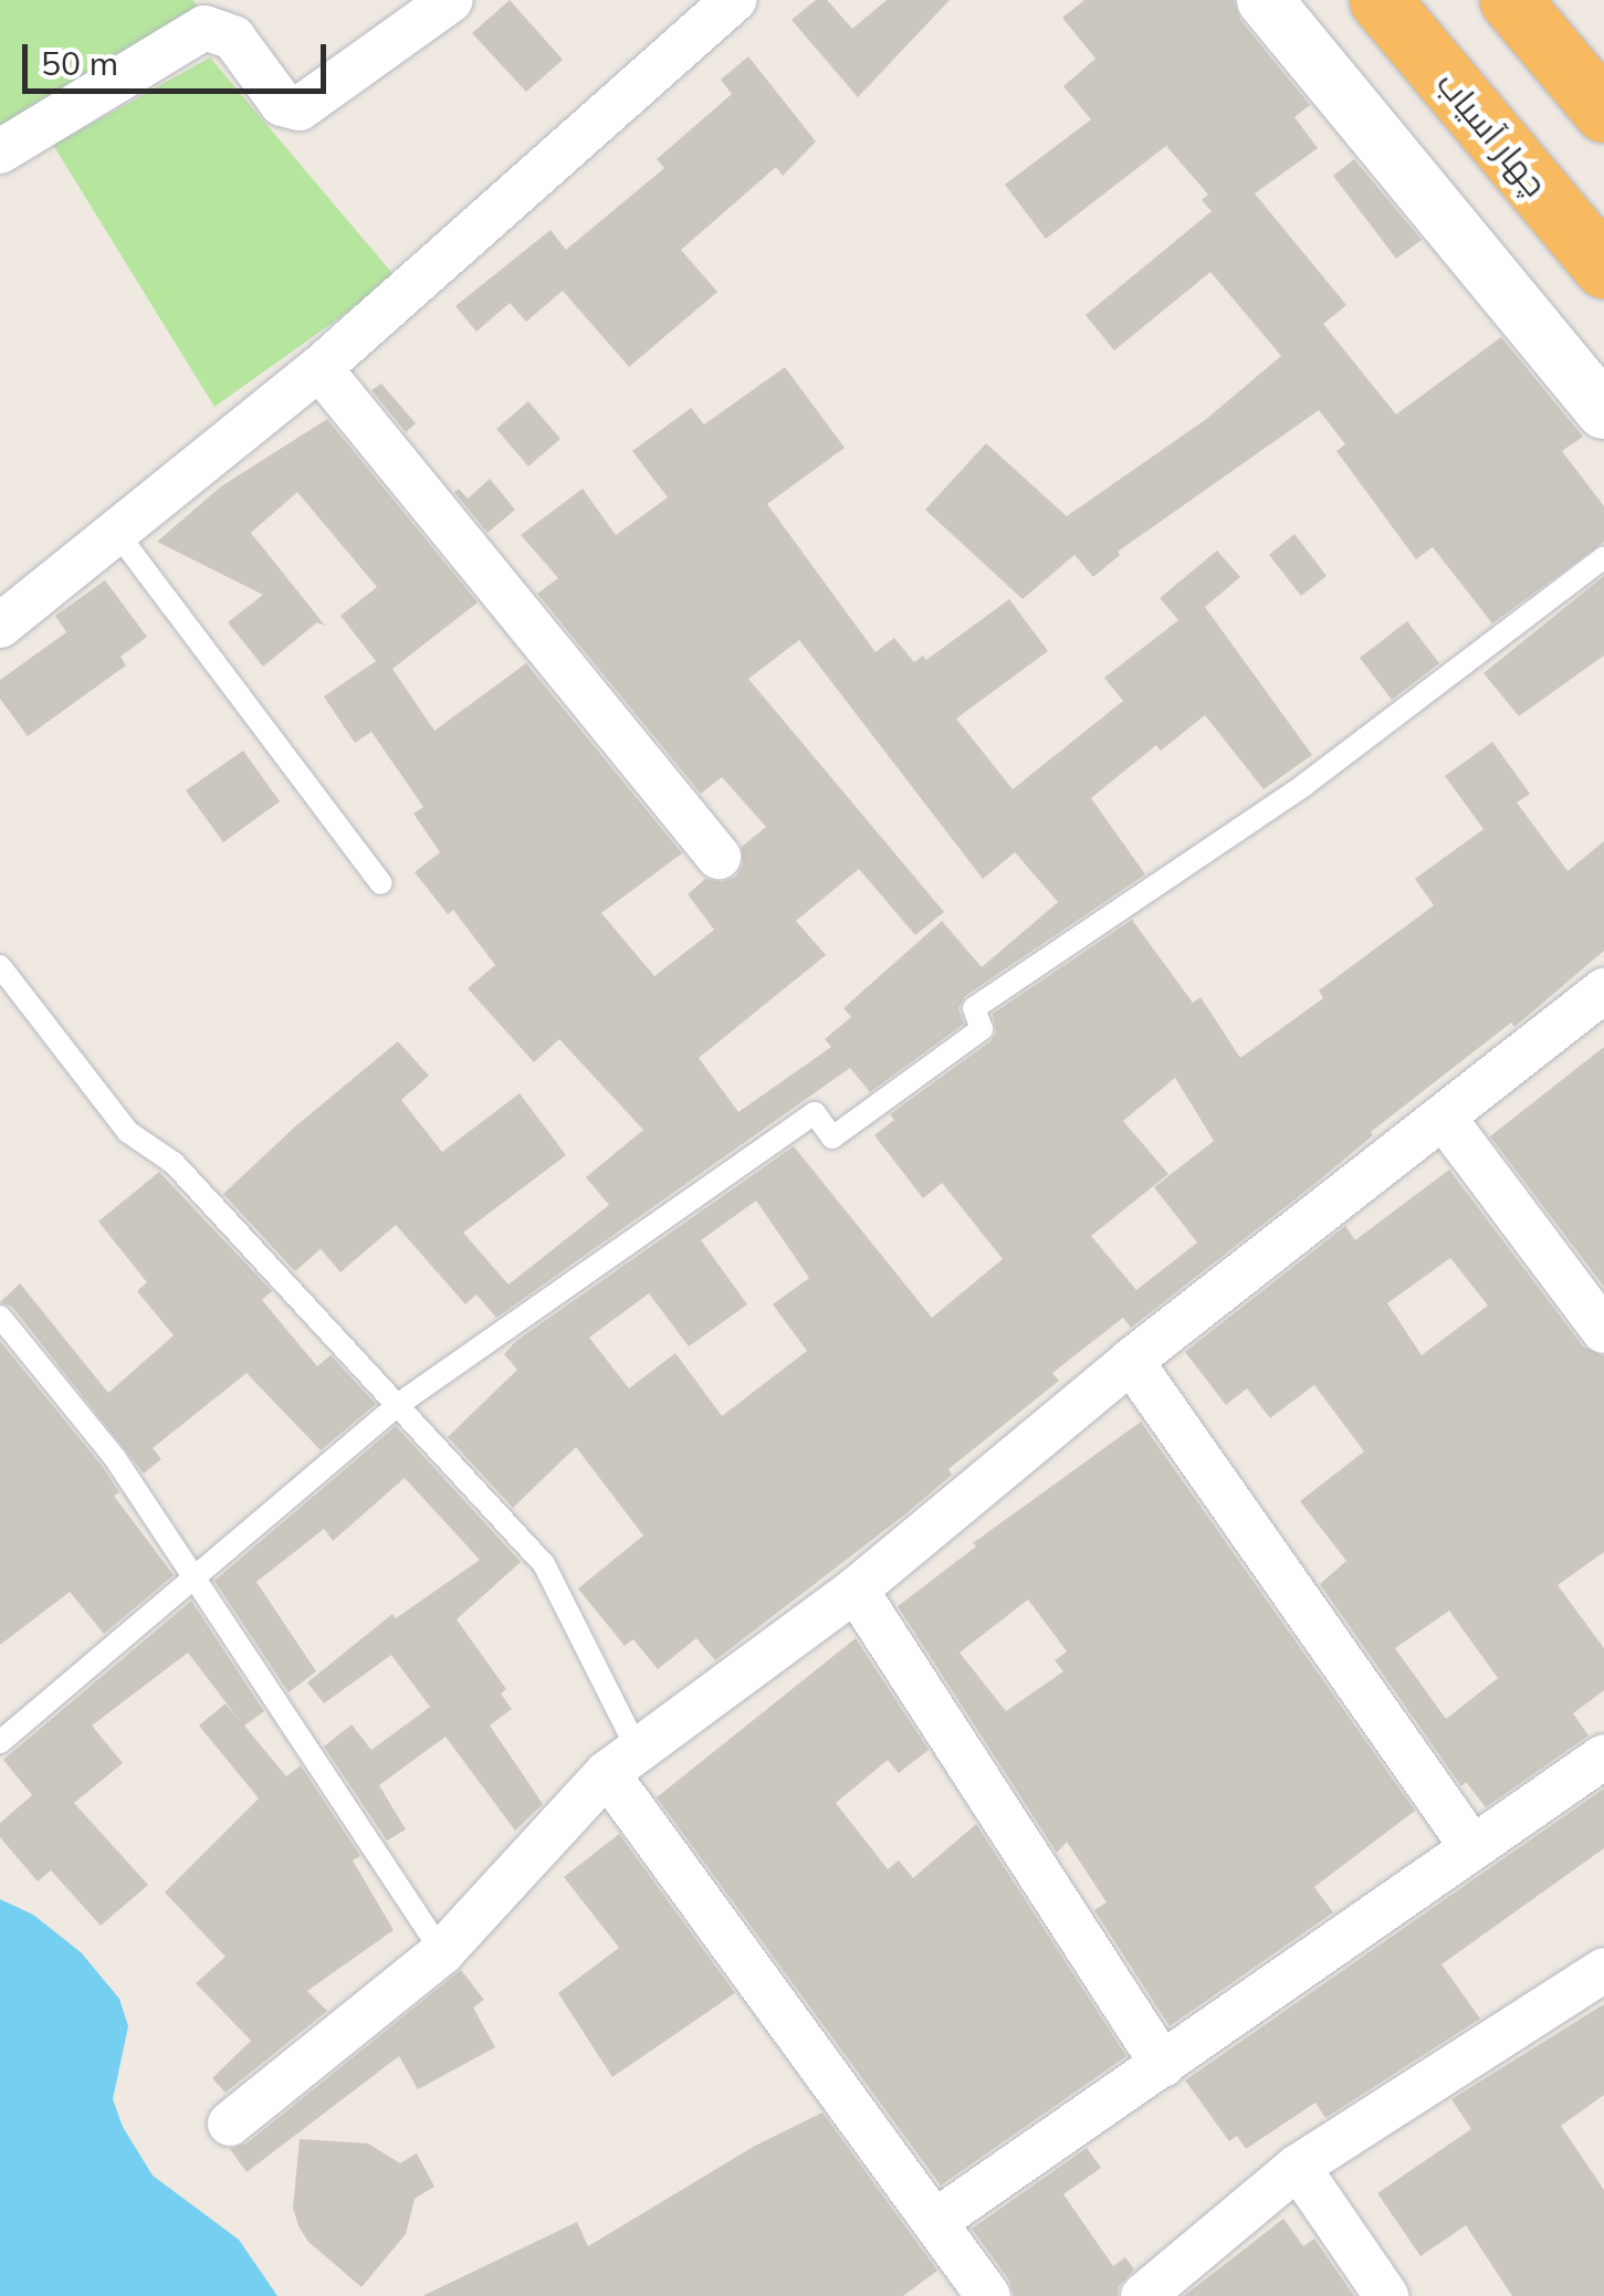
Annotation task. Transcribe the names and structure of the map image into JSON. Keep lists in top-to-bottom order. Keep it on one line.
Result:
{"streets":{"highway":["چهار آسیاب"]},"scale_bar":"50 m"}
